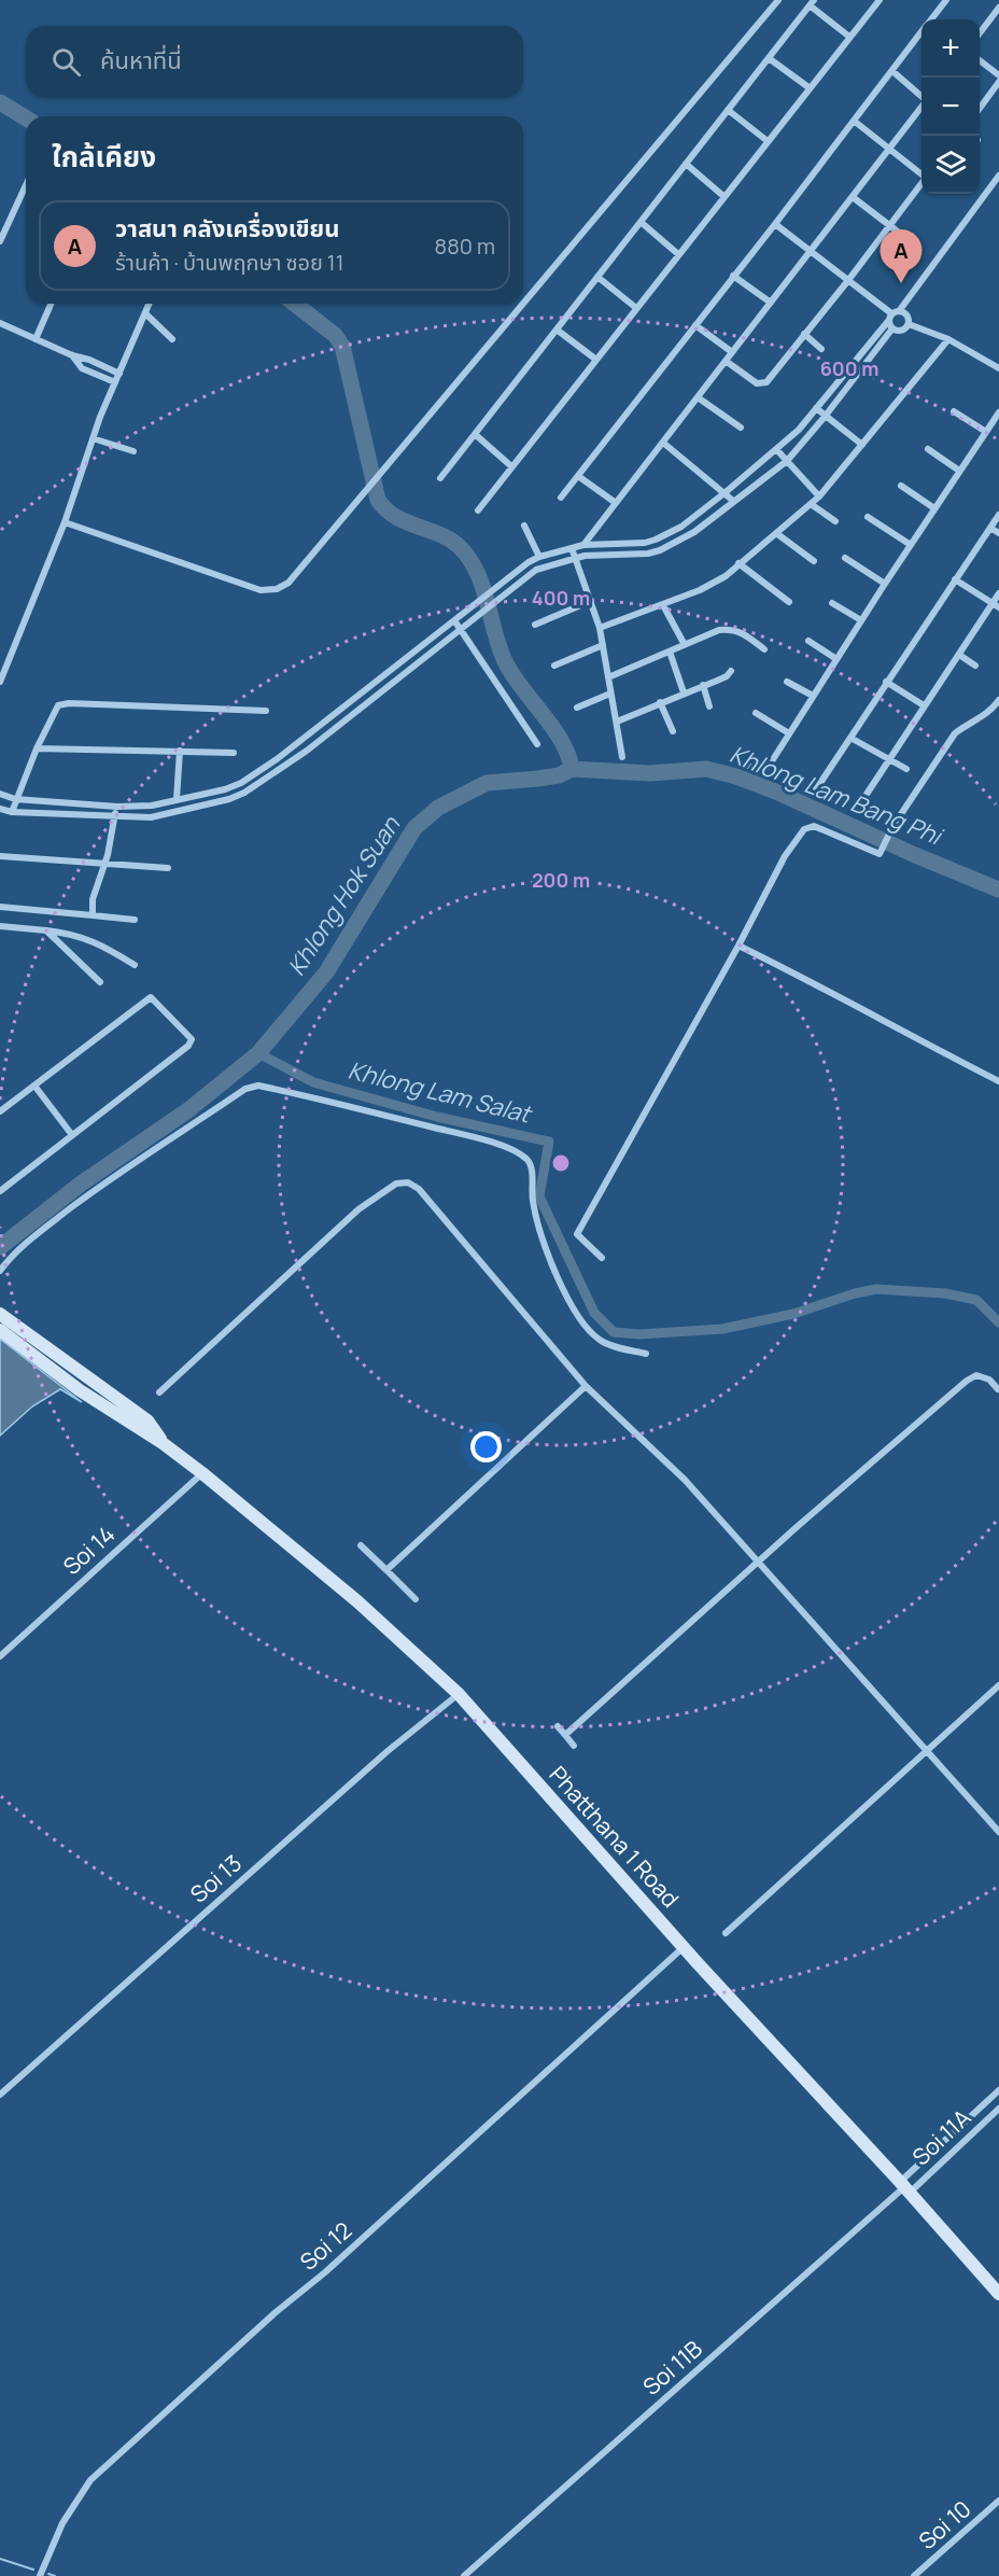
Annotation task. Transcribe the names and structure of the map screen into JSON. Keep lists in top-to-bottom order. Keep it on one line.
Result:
{"streets":{"main road":["Phatthana 1 Road"],"street":["Soi 14","Soi 13","Soi 11A","Soi 12","Soi 11B","Soi 10"]},"crossings":[["Soi 14","Phatthana 1 Road"],["Phatthana 1 Road","Soi 13"],["Phatthana 1 Road","Soi 11A"],["Phatthana 1 Road","Soi 12"],["Phatthana 1 Road","Soi 11B"],["Soi 11A","Soi 11B"]],"water":["Khlong Lam Bang Phi","Khlong Hok Suan","Khlong Lam Salat"],"page":{"map_buttons":["+","−"],"search":"ค้นหาที่นี่","heading":"ใกล้เคียง","list":[{"mark":"A","name":"วาสนา คลังเครื่องเขียน","note":"ร้านค้า · บ้านพฤกษา ซอย 11","value":"880 m"}],"pins":"A"},"rings":["600 m","400 m","200 m"]}
